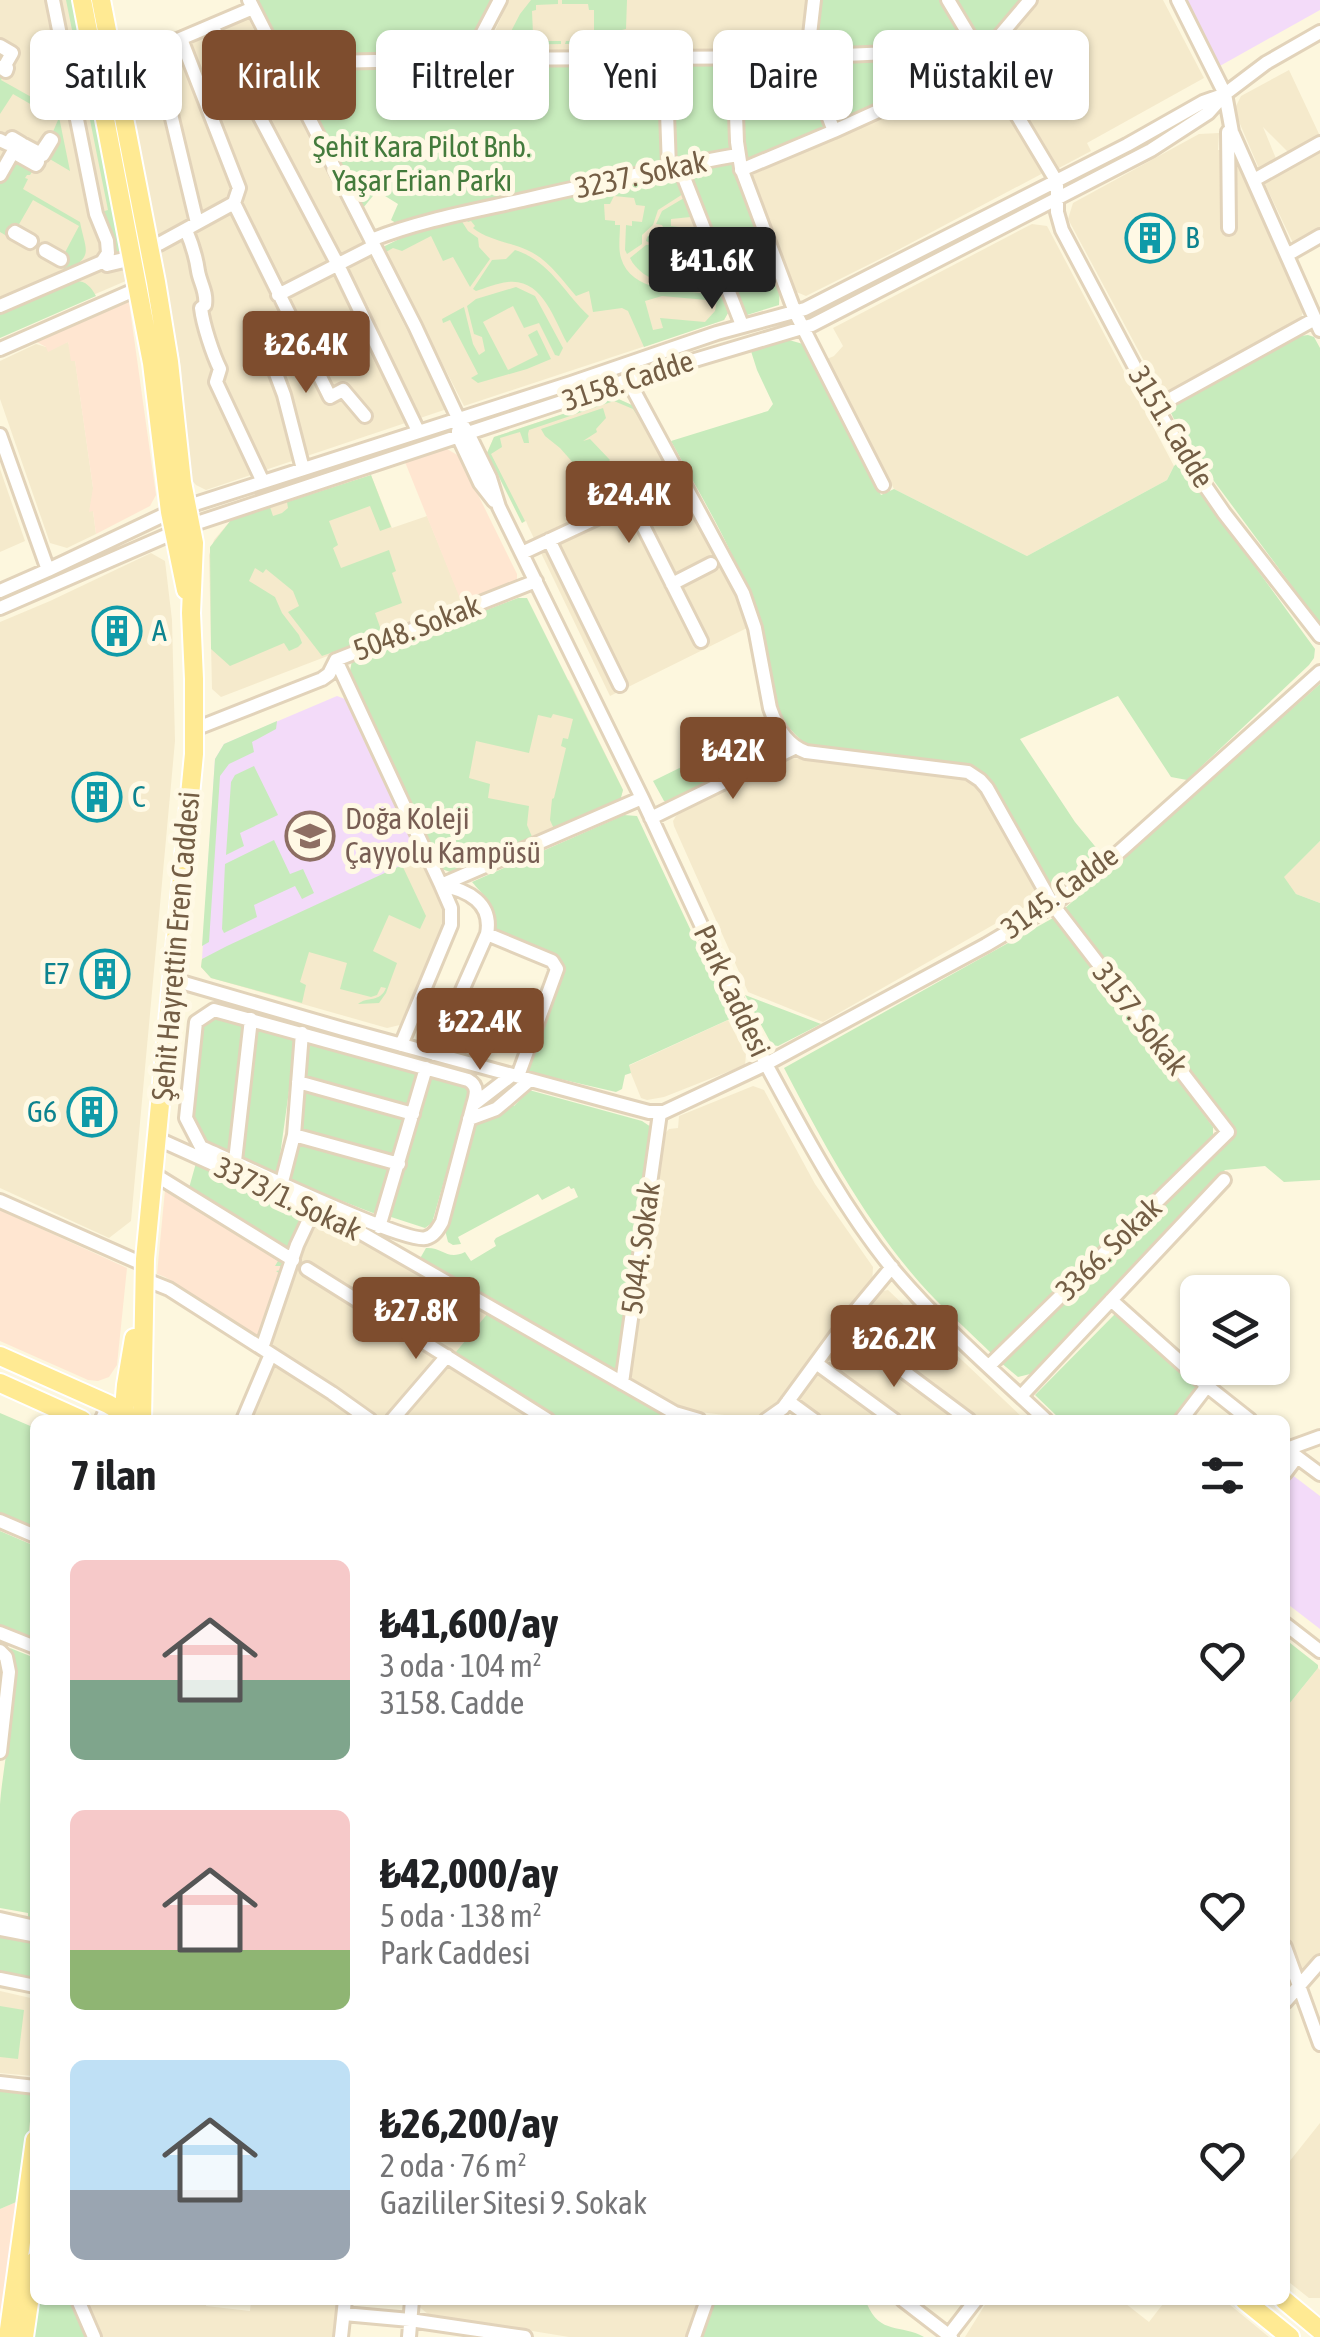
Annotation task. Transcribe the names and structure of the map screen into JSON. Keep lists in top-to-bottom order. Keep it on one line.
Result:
{"streets":{"main road":["Şehit Hayrettin Eren Caddesi"],"street":["3237. Sokak","3158. Cadde","3151. Cadde","5048. Sokak","3145. Cadde","Park Caddesi","3157. Sokak","3373/1. Sokak","5044. Sokak","3366. Sokak"]},"crossings":[["3237. Sokak","Park Caddesi"],["3158. Cadde","3151. Cadde"],["3158. Cadde","Şehit Hayrettin Eren Caddesi"],["3158. Cadde","Park Caddesi"],["5048. Sokak","Şehit Hayrettin Eren Caddesi"],["5048. Sokak","Park Caddesi"],["3145. Cadde","Park Caddesi"],["3145. Cadde","3157. Sokak"],["3145. Cadde","5044. Sokak"],["Şehit Hayrettin Eren Caddesi","3373/1. Sokak"],["Park Caddesi","3366. Sokak"],["3157. Sokak","3366. Sokak"],["3373/1. Sokak","5044. Sokak"]],"parks":["Şehit Kara Pilot Bnb. Yaşar Erian Parkı"],"places":{"building":["B","A","C","E7","G6"],"school or university":["Doğa Koleji Çayyolu Kampüsü"]},"page":{"chip":["Satılık","Kiralık","Filtreler","Yeni","Daire","Müstakil ev"],"price":["₺41.6K","₺26.4K","₺24.4K","₺42K","₺22.4K","₺27.8K","₺26.2K"],"heading":"7 ilan","list":[{"name":"₺41,600/ay","note":"3 oda · 104 m² · 3158. Cadde"},{"name":"₺42,000/ay","note":"5 oda · 138 m² · Park Caddesi"},{"name":"₺26,200/ay","note":"2 oda · 76 m² · Gazililer Sitesi 9. Sokak"}]}}
